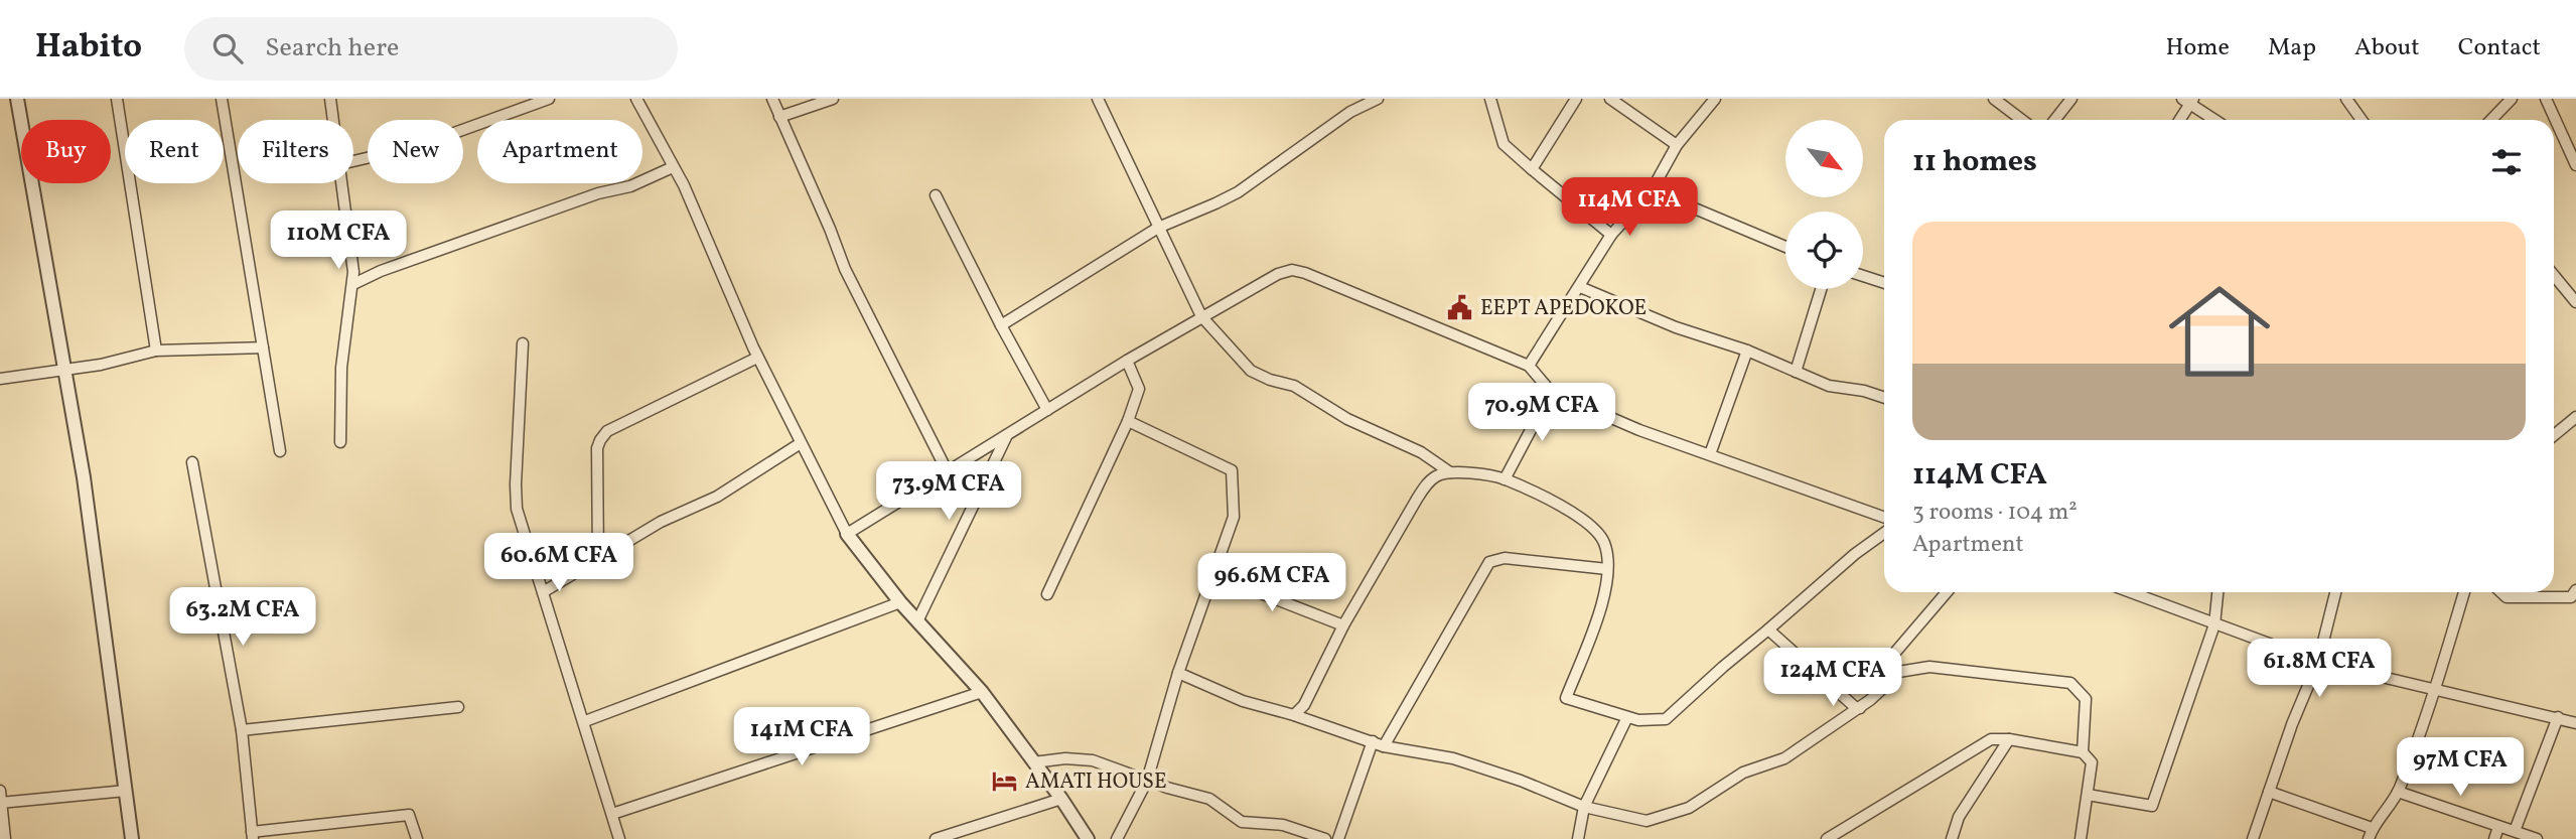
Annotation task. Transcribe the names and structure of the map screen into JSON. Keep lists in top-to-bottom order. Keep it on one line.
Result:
{"places":{"public building":["EEPT APEDOKOE"],"hotel":["AMATI HOUSE"]},"north":"bottom right","page":{"header":"Habito","search":"Search here","nav":["Home","Map","About","Contact"],"chip":["Buy","Rent","Filters","New","Apartment"],"heading":"11 homes","price":["114M CFA","110M CFA","70.9M CFA","73.9M CFA","60.6M CFA","96.6M CFA","63.2M CFA","61.8M CFA","124M CFA","141M CFA","97M CFA"],"list":[{"name":"114M CFA","note":"3 rooms · 104 m² · Apartment"}]}}
